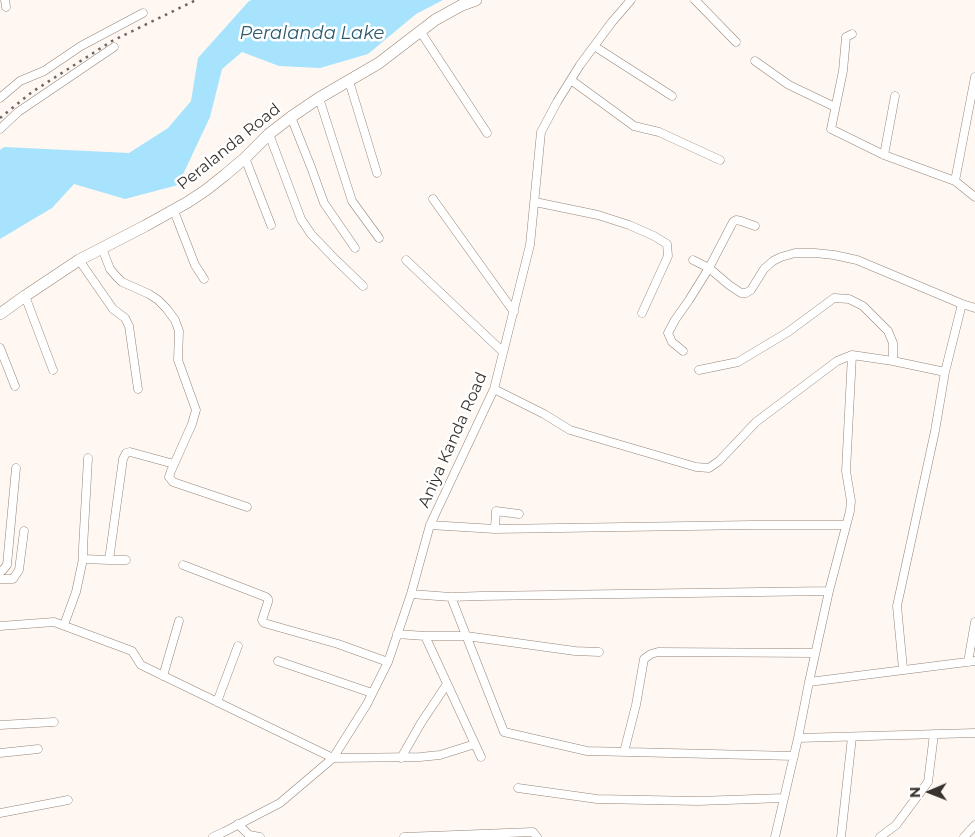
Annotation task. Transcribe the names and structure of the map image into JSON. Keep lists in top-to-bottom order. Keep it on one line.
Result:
{"streets":{"main road":["Peralanda Road"],"street":["Aniya Kanda Road"]},"water":["Peralanda Lake"],"north":"left"}
